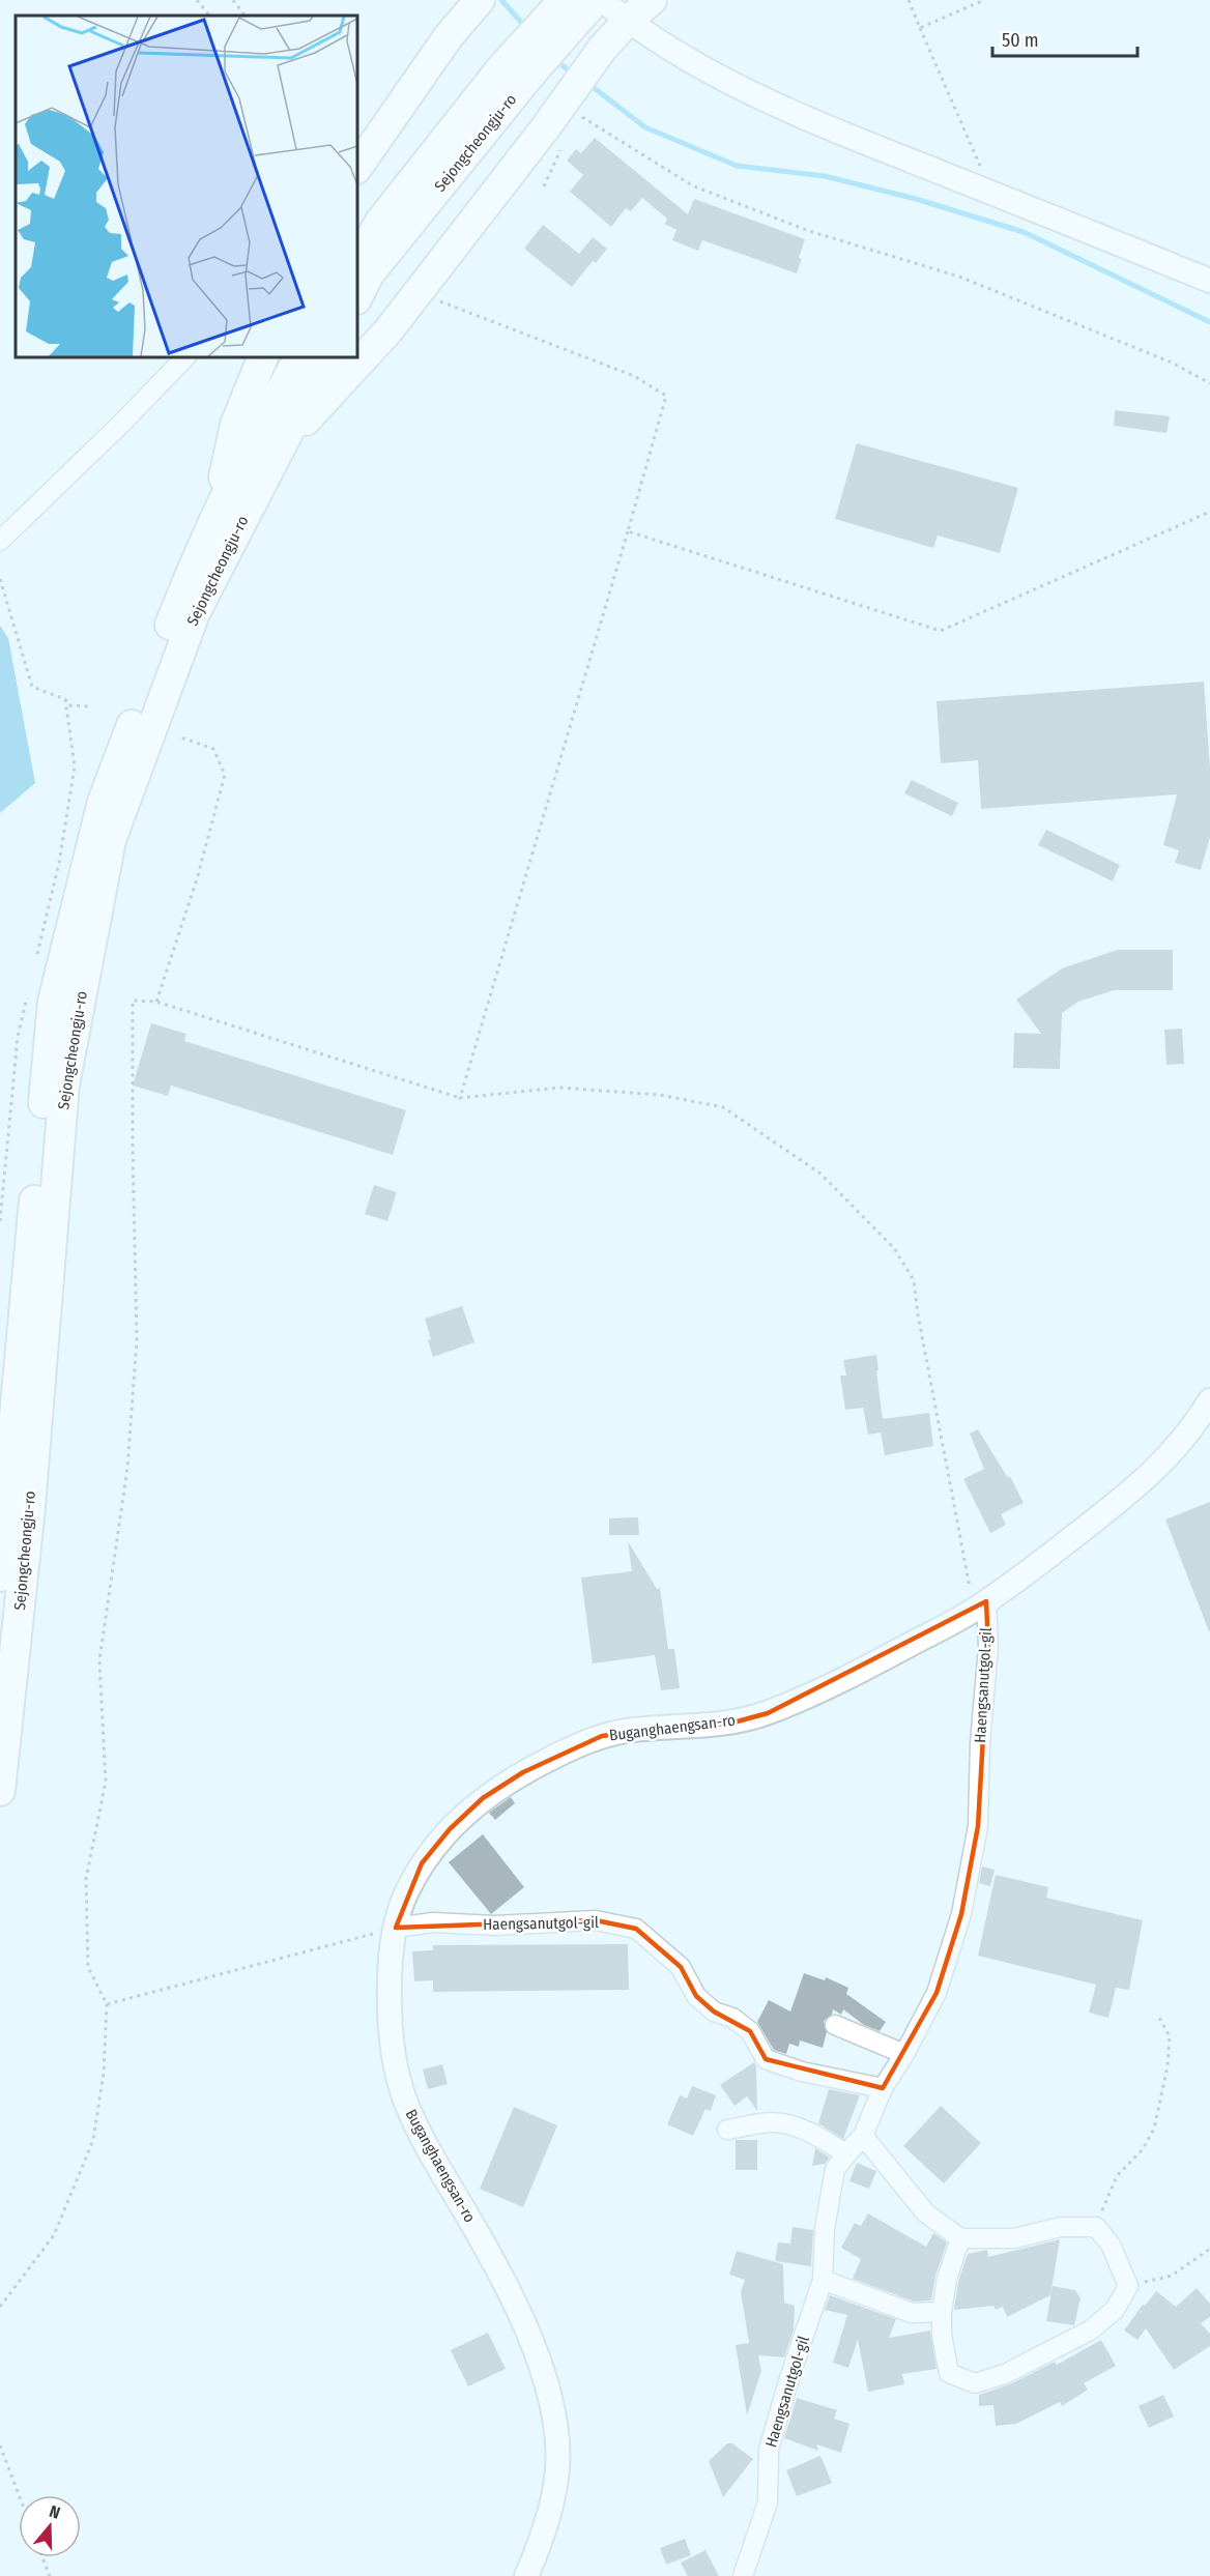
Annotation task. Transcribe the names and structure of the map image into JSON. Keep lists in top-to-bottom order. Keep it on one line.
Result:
{"streets":{"highway":["Sejongcheongju-ro"],"street":["Haengsanutgol-gil","Buganghaengsan-ro"]},"crossings":[["Haengsanutgol-gil","Buganghaengsan-ro"]],"scale_bar":"50 m","north":"top"}
